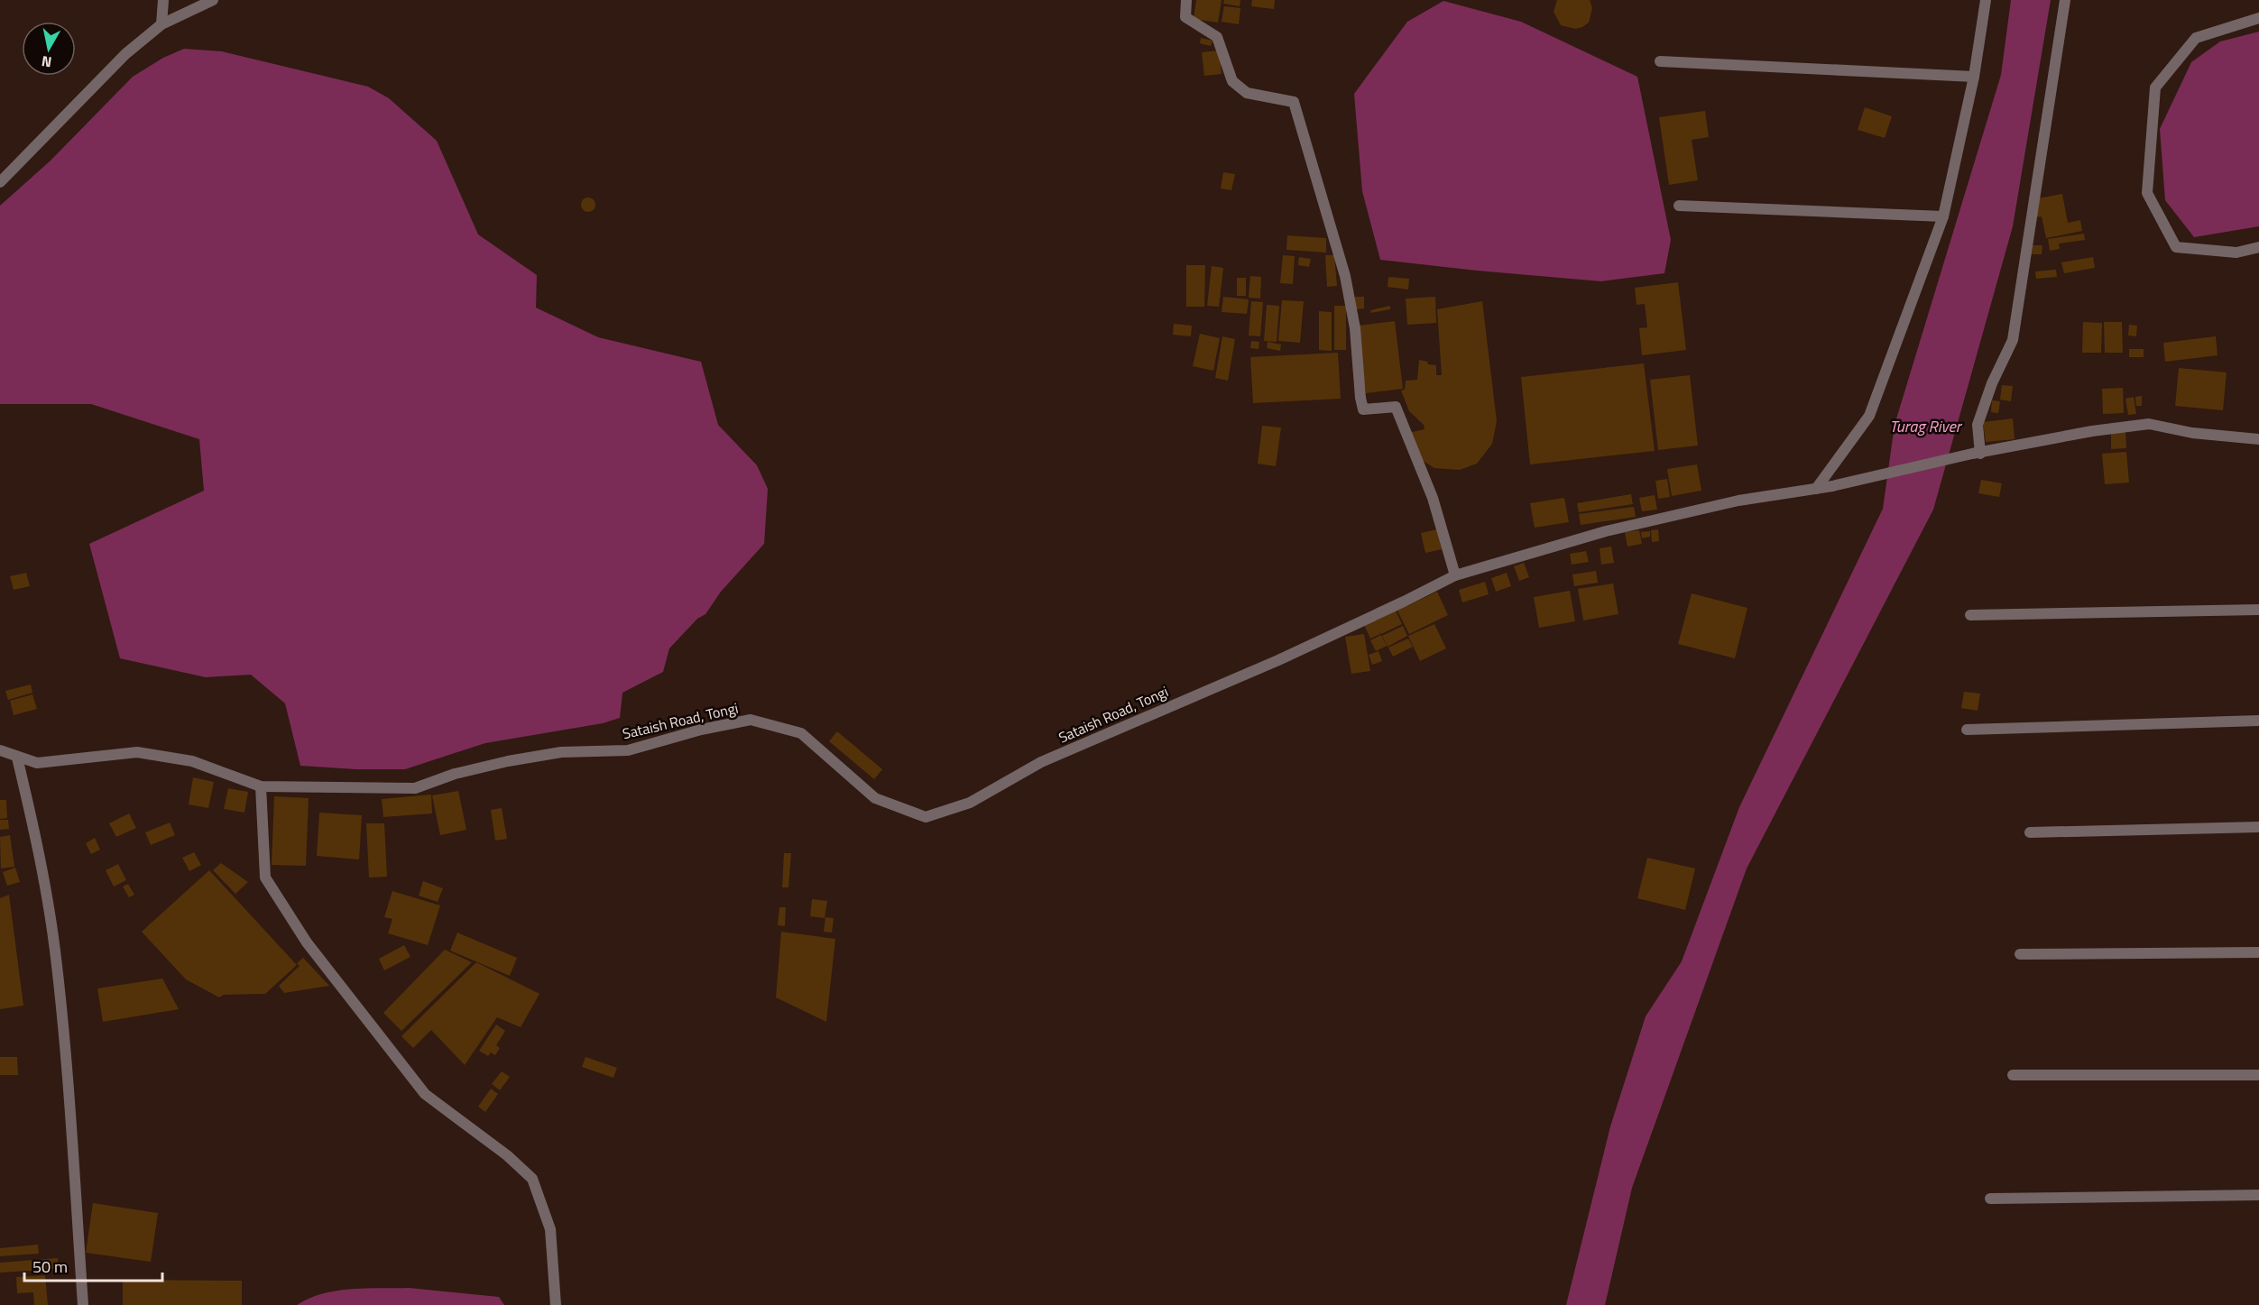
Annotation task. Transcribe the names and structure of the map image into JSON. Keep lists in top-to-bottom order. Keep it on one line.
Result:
{"streets":{"street":["Sataish Road, Tongi"]},"water":["Turag River"],"scale_bar":"50 m","north":"bottom"}
